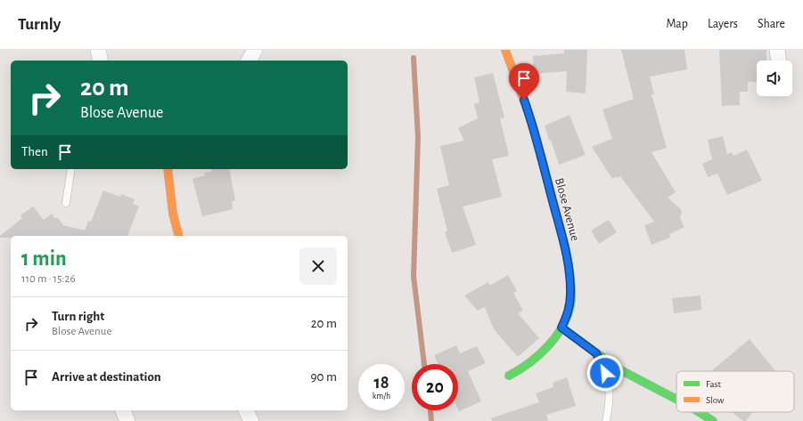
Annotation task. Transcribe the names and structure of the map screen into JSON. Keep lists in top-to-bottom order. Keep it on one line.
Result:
{"streets":{"street":["Blose Avenue"]},"legend":["Fast","Slow"],"page":{"header":"Turnly","nav":["Map","Layers","Share"],"turn":["20 m","Blose Avenue"],"then":"Then","heading":["1 min","110 m · 15:26"],"list":[{"name":"Turn right","note":"Blose Avenue","value":"20 m"},{"name":"Arrive at destination","value":"90 m"}],"speed":"18 km/h","limit":"20"}}
